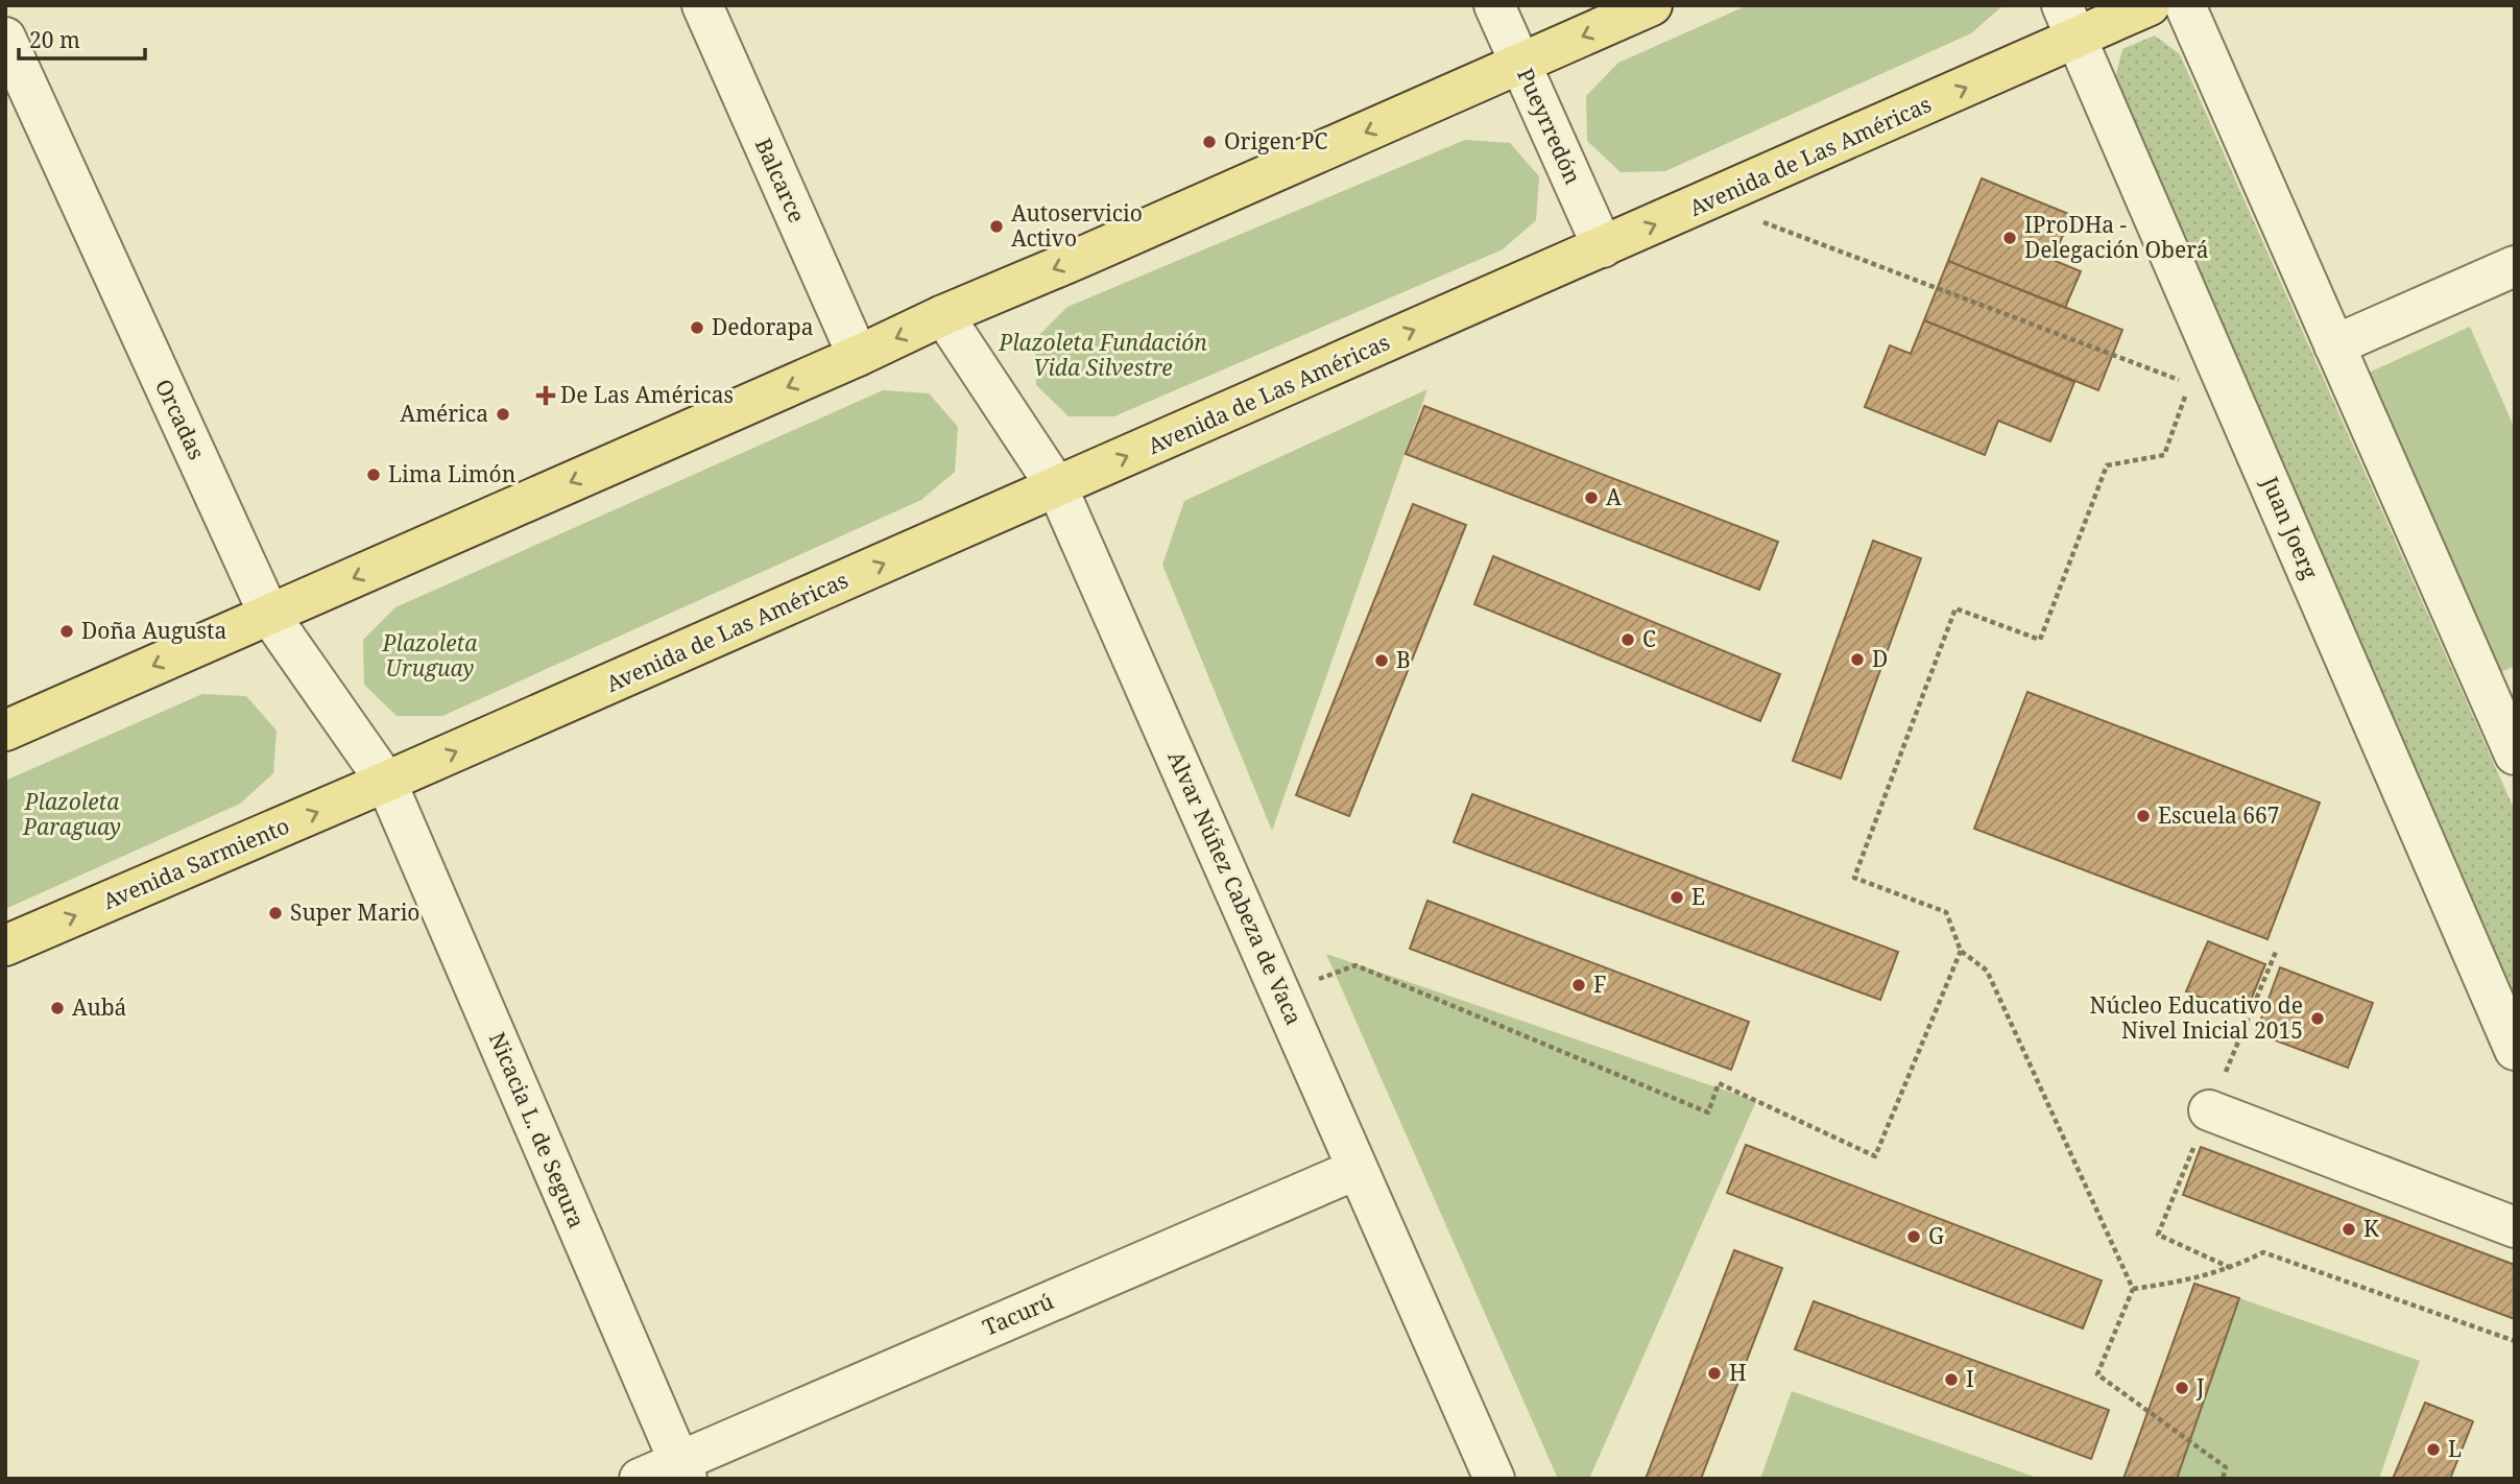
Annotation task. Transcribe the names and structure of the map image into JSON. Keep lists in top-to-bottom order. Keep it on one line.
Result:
{"streets":{"main road":["Avenida de Las Américas","Avenida Sarmiento"],"street":["Pueyrredón","Balcarce","Orcadas","Juan Joerg","Alvar Núñez Cabeza de Vaca","Nicacia L. de Segura","Tacurú"]},"crossings":[["Pueyrredón","Avenida de Las Américas"],["Avenida de Las Américas","Orcadas"],["Avenida de Las Américas","Juan Joerg"],["Avenida de Las Américas","Avenida Sarmiento"],["Avenida de Las Américas","Alvar Núñez Cabeza de Vaca"],["Avenida de Las Américas","Nicacia L. de Segura"],["Orcadas","Avenida Sarmiento"],["Orcadas","Nicacia L. de Segura"],["Avenida Sarmiento","Nicacia L. de Segura"],["Alvar Núñez Cabeza de Vaca","Tacurú"],["Nicacia L. de Segura","Tacurú"]],"parks":["Plazoleta Fundación Vida Silvestre","Plazoleta Uruguay","Plazoleta Paraguay"],"places":{"other":["Origen PC","Autoservicio Activo","IProDHa - Delegación Oberá","Dedorapa","América","Lima Limón","A","Doña Augusta","C","D","B","Escuela 667","E","Super Mario","F","Aubá","Núcleo Educativo de Nivel Inicial 2015","K","G","H","I","J","L"],"health":["De Las Américas"]},"scale_bar":"20 m"}
